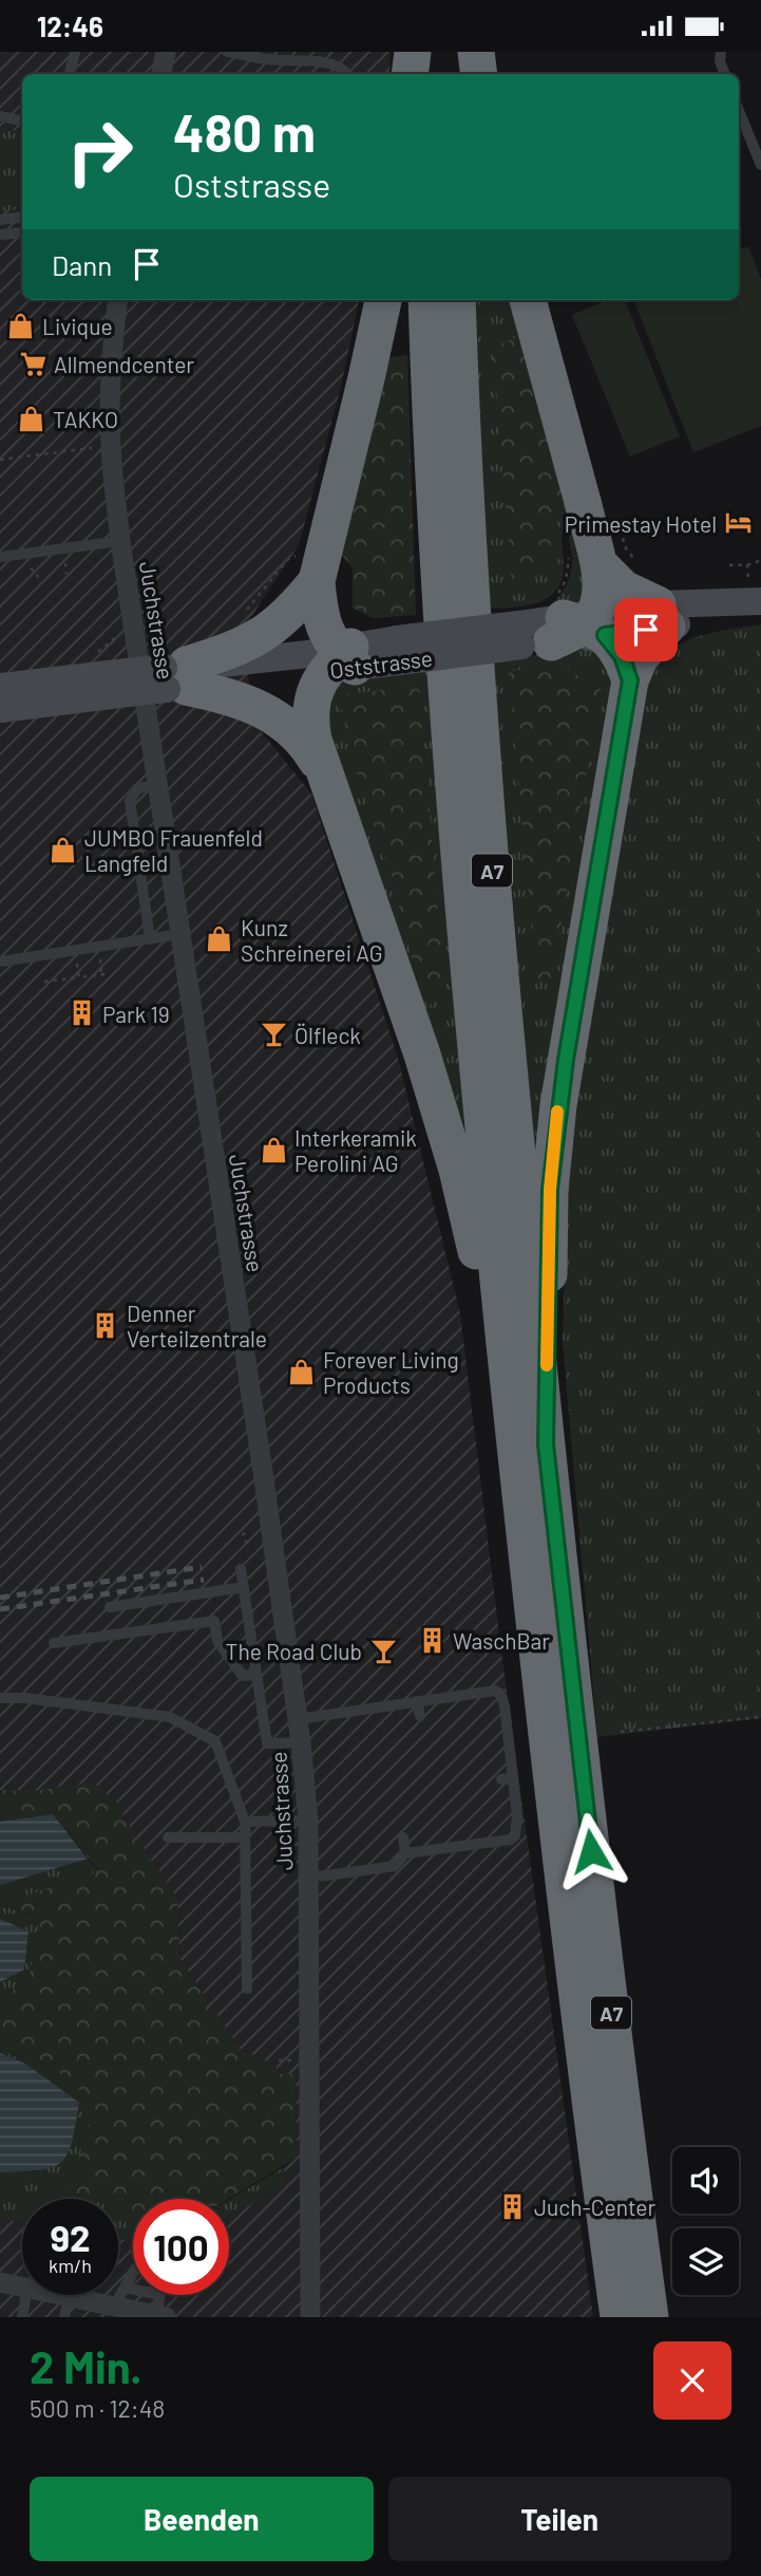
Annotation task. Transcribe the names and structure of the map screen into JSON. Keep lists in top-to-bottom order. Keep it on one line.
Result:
{"streets":{"highway":["A7"],"main road":["Oststrasse"],"street":["Juchstrasse"]},"crossings":[["Oststrasse","A7"]],"places":{"shop":["Livique","TAKKO","JUMBO Frauenfeld Langfeld","Kunz Schreinerei AG","Interkeramik Perolini AG","Forever Living Products"],"supermarket":["Allmendcenter"],"hotel":["Primestay Hotel"],"building":["Park 19","Denner Verteilzentrale","WaschBar","Juch-Center"],"bar":["Ölfleck","The Road Club"]},"page":{"status":"12:46","turn":["480 m","Oststrasse"],"then":"Dann","speed":"92 km/h","limit":"100","heading":["2 Min.","500 m · 12:48"],"buttons":["Beenden","Teilen"]}}
